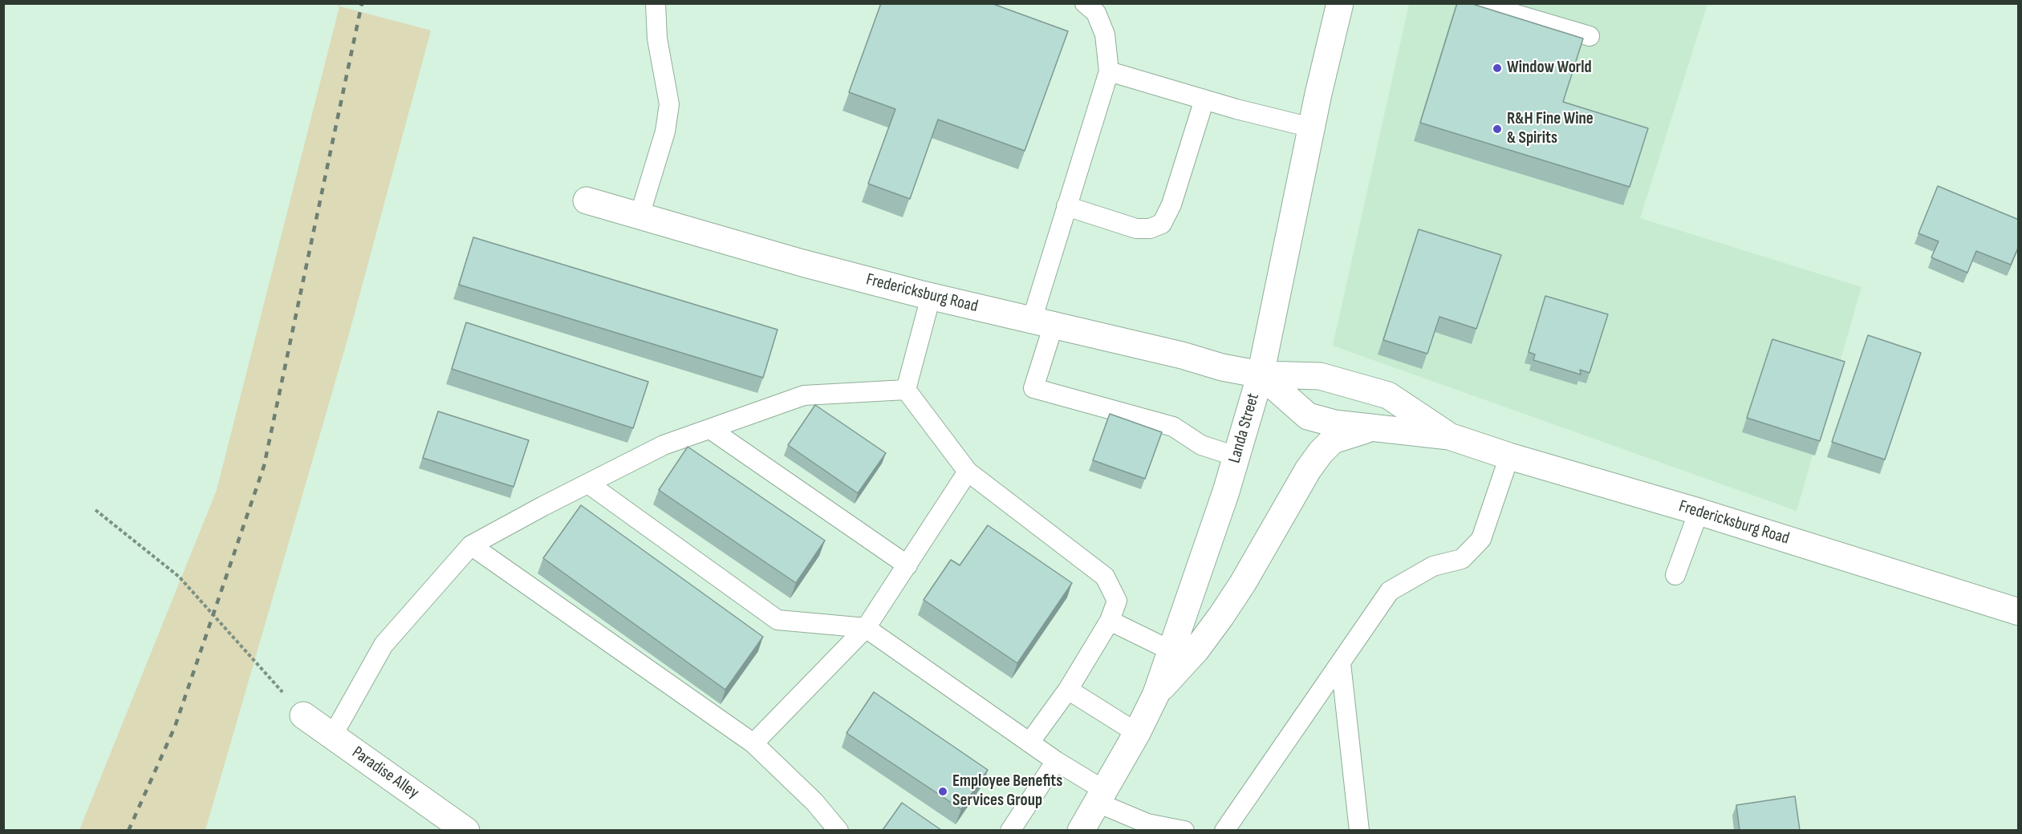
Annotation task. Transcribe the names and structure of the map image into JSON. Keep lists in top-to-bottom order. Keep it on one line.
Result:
{"streets":{"street":["Fredericksburg Road","Landa Street","Paradise Alley"]},"crossings":[["Fredericksburg Road","Landa Street"]],"places":["Window World","R&H Fine Wine & Spirits","Employee Benefits Services Group"]}
